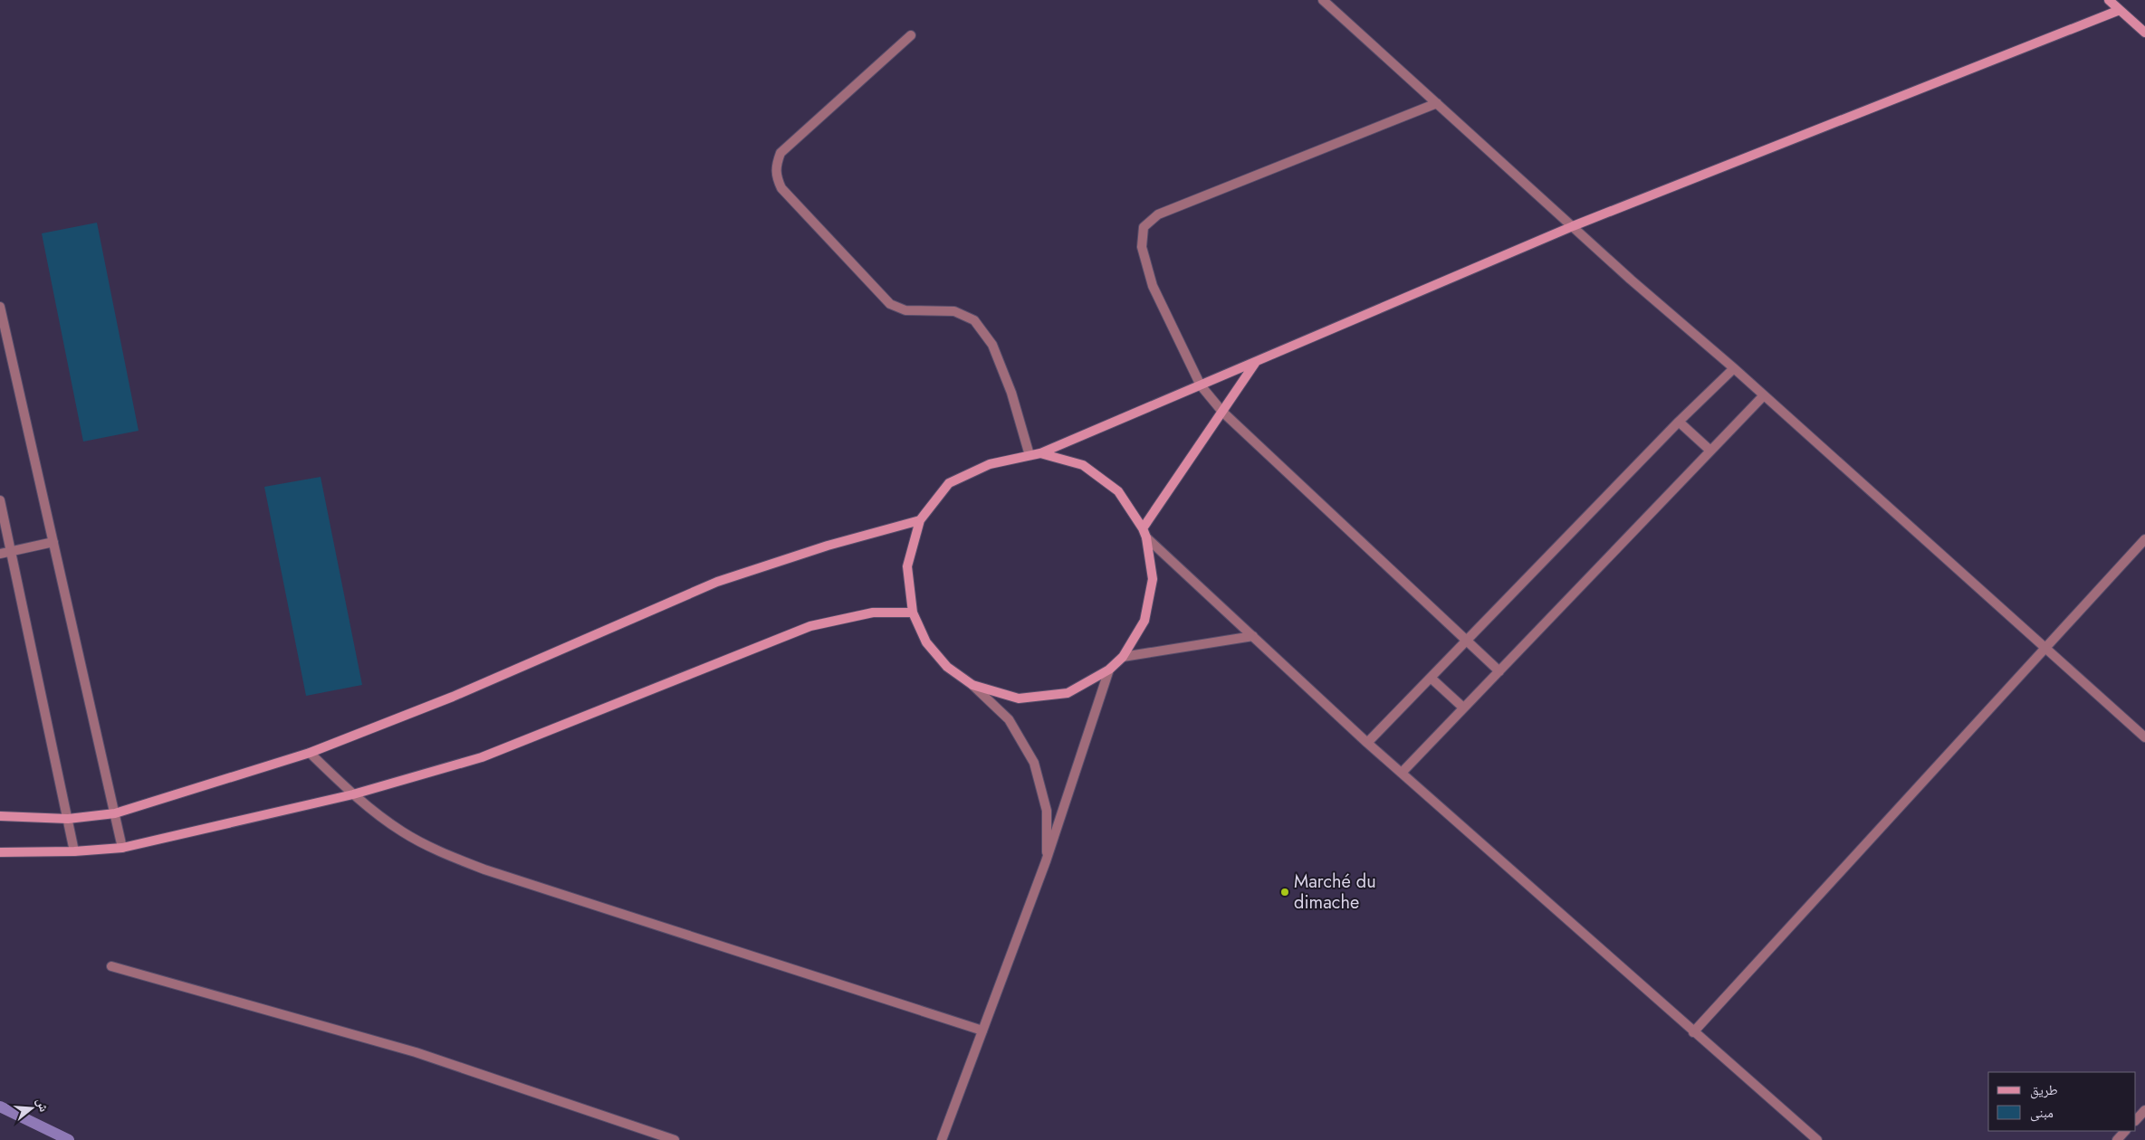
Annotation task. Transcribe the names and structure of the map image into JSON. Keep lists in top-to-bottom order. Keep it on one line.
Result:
{"places":["Marché du dimache"],"legend":["طريق","مبنى"],"north":"right"}
